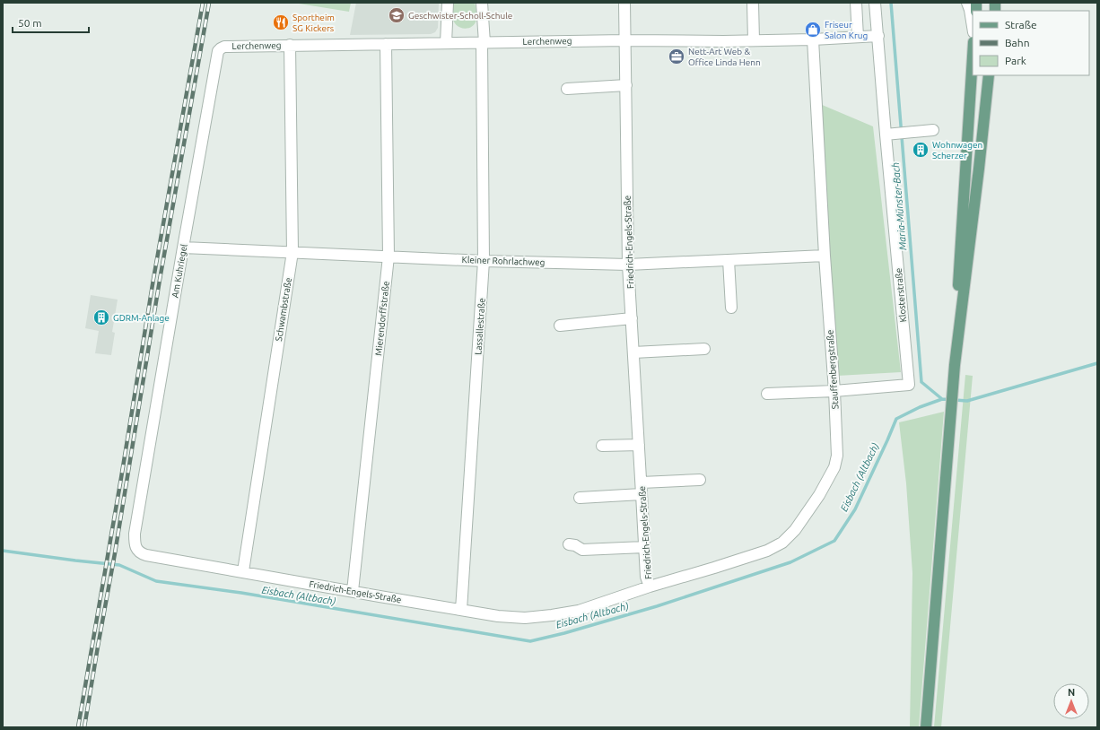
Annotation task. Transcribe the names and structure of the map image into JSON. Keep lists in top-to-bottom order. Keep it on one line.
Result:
{"streets":{"street":["Lerchenweg","Friedrich-Engels-Straße","Kleiner Rohrlachweg","Am Kuhriegel","Klosterstraße","Schwambstraße","Mierendorffstraße","Lassallestraße","Stauffenbergstraße"]},"crossings":[["Lerchenweg","Friedrich-Engels-Straße"],["Lerchenweg","Am Kuhriegel"],["Lerchenweg","Klosterstraße"],["Lerchenweg","Schwambstraße"],["Lerchenweg","Mierendorffstraße"],["Lerchenweg","Lassallestraße"],["Lerchenweg","Stauffenbergstraße"],["Friedrich-Engels-Straße","Kleiner Rohrlachweg"],["Friedrich-Engels-Straße","Am Kuhriegel"],["Friedrich-Engels-Straße","Schwambstraße"],["Friedrich-Engels-Straße","Mierendorffstraße"],["Friedrich-Engels-Straße","Lassallestraße"],["Friedrich-Engels-Straße","Stauffenbergstraße"],["Kleiner Rohrlachweg","Am Kuhriegel"],["Kleiner Rohrlachweg","Schwambstraße"],["Kleiner Rohrlachweg","Mierendorffstraße"],["Kleiner Rohrlachweg","Lassallestraße"],["Kleiner Rohrlachweg","Stauffenbergstraße"],["Klosterstraße","Stauffenbergstraße"]],"water":["Maria-Münster-Bach","Eisbach (Altbach)"],"places":{"school or university":["Geschwister-Scholl-Schule"],"restaurant":["Sportheim SG Kickers"],"shop":["Friseur Salon Krug"],"office":["Nett-Art Web & Office Linda Henn"],"building":["Wohnwagen Scherzer","GDRM-Anlage"]},"legend":["Straße","Bahn","Park"],"scale_bar":"50 m","north":"top"}
